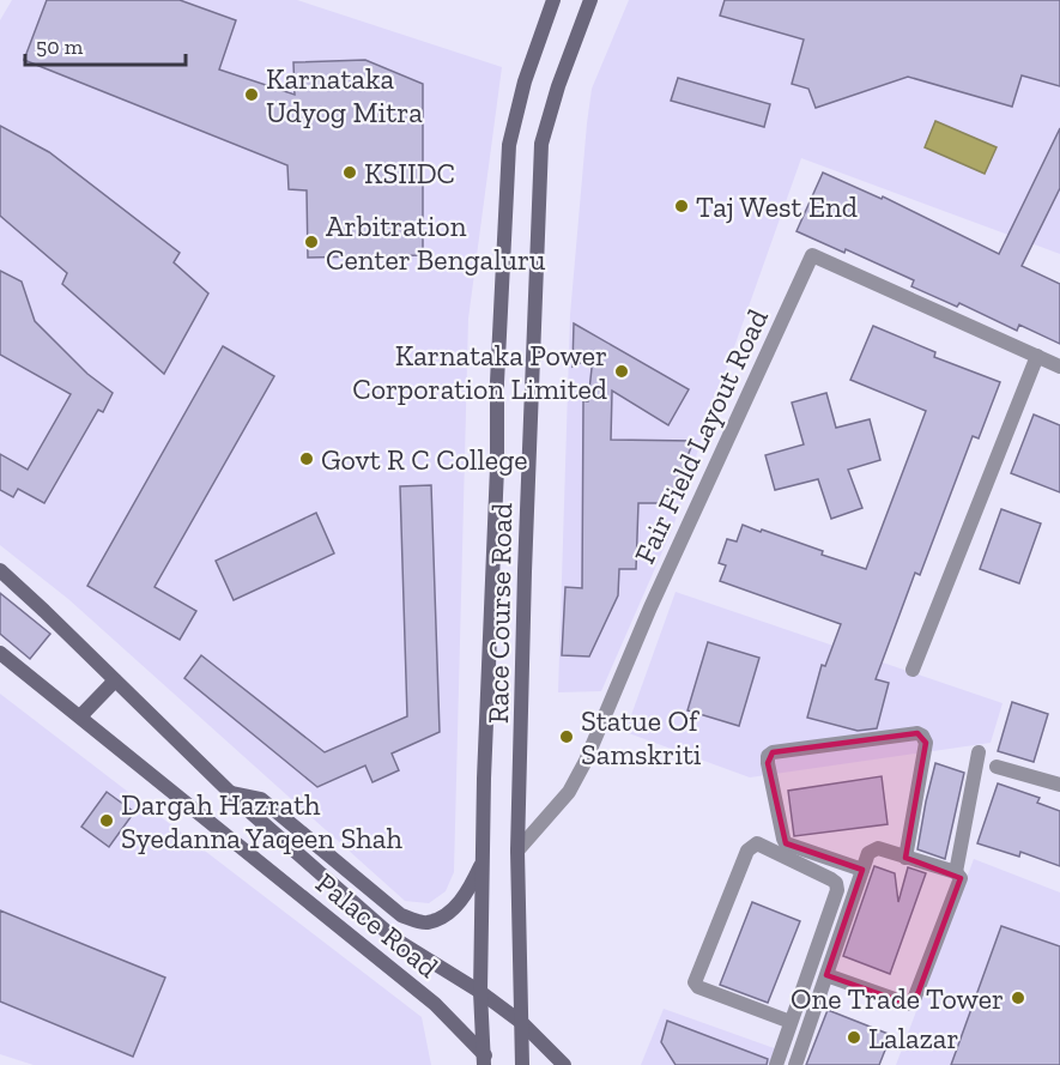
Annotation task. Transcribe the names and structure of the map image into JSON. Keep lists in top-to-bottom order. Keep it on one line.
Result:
{"streets":{"main road":["Race Course Road","Palace Road"],"street":["Fair Field Layout Road"]},"crossings":[["Fair Field Layout Road","Race Course Road"],["Race Course Road","Palace Road"]],"places":["Karnataka Udyog Mitra","KSIIDC","Taj West End","Arbitration Center Bengaluru","Karnataka Power Corporation Limited","Govt R C College","Statue Of Samskriti","Dargah Hazrath Syedanna Yaqeen Shah","One Trade Tower","Lalazar"],"scale_bar":"50 m"}
